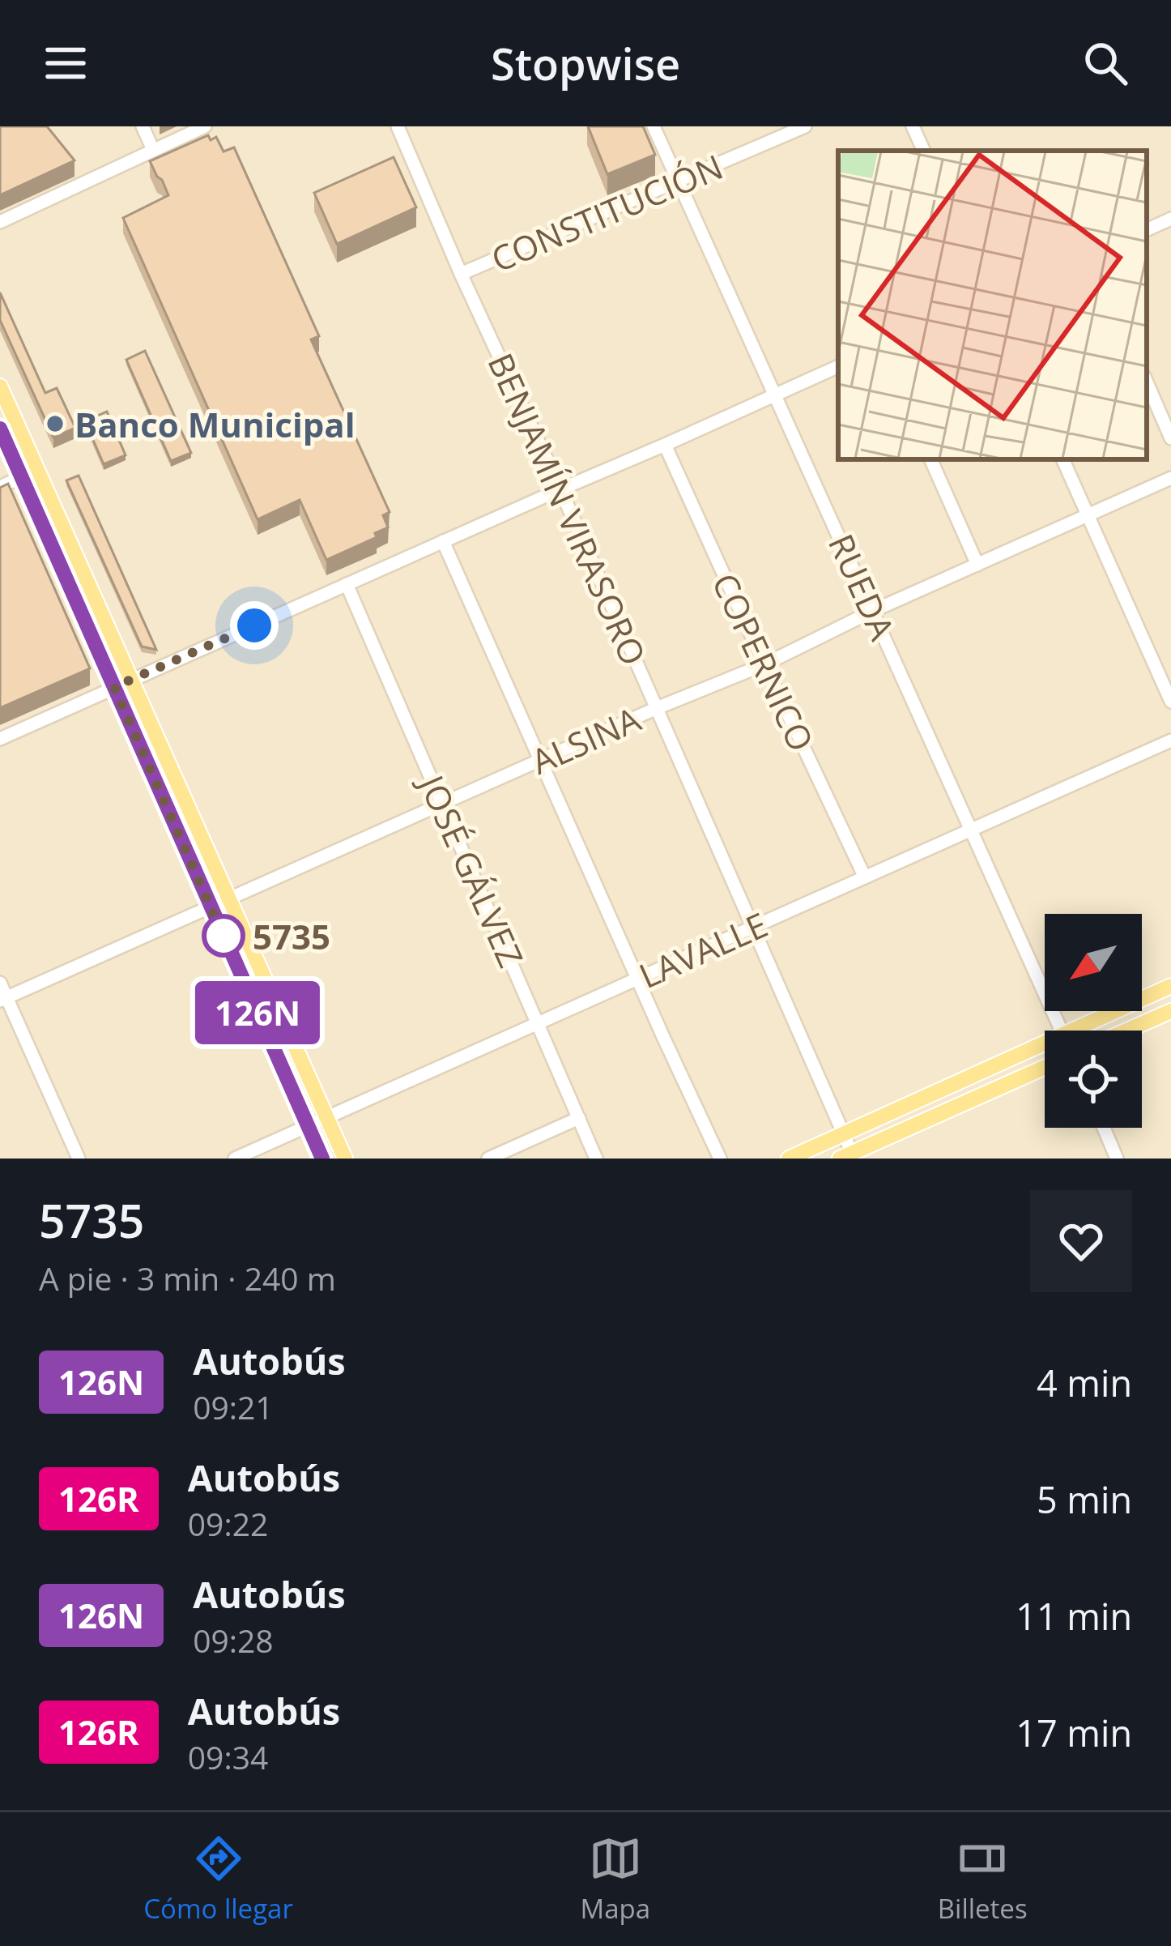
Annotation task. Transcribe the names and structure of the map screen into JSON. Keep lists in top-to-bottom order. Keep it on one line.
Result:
{"streets":{"street":["CONSTITUCIÓN","BENJAMÍN VIRASORO","RUEDA","COPERNICO","ALSINA","JOSÉ GÁLVEZ","LAVALLE"]},"crossings":[["CONSTITUCIÓN","BENJAMÍN VIRASORO"],["CONSTITUCIÓN","RUEDA"],["BENJAMÍN VIRASORO","ALSINA"],["BENJAMÍN VIRASORO","LAVALLE"],["RUEDA","ALSINA"],["RUEDA","LAVALLE"],["COPERNICO","ALSINA"],["COPERNICO","LAVALLE"],["ALSINA","JOSÉ GÁLVEZ"],["JOSÉ GÁLVEZ","LAVALLE"]],"places":["Banco Municipal","5735"],"lines":["bus line 126N"],"north":"bottom left","page":{"header":"Stopwise","on_map":"126N","heading":["5735","A pie · 3 min · 240 m"],"list":[{"mark":"126N","name":"Autobús","note":"09:21","value":"4 min"},{"mark":"126R","name":"Autobús","note":"09:22","value":"5 min"},{"mark":"126N","name":"Autobús","note":"09:28","value":"11 min"},{"mark":"126R","name":"Autobús","note":"09:34","value":"17 min"}],"tabs":["Cómo llegar","Mapa","Billetes"]}}
